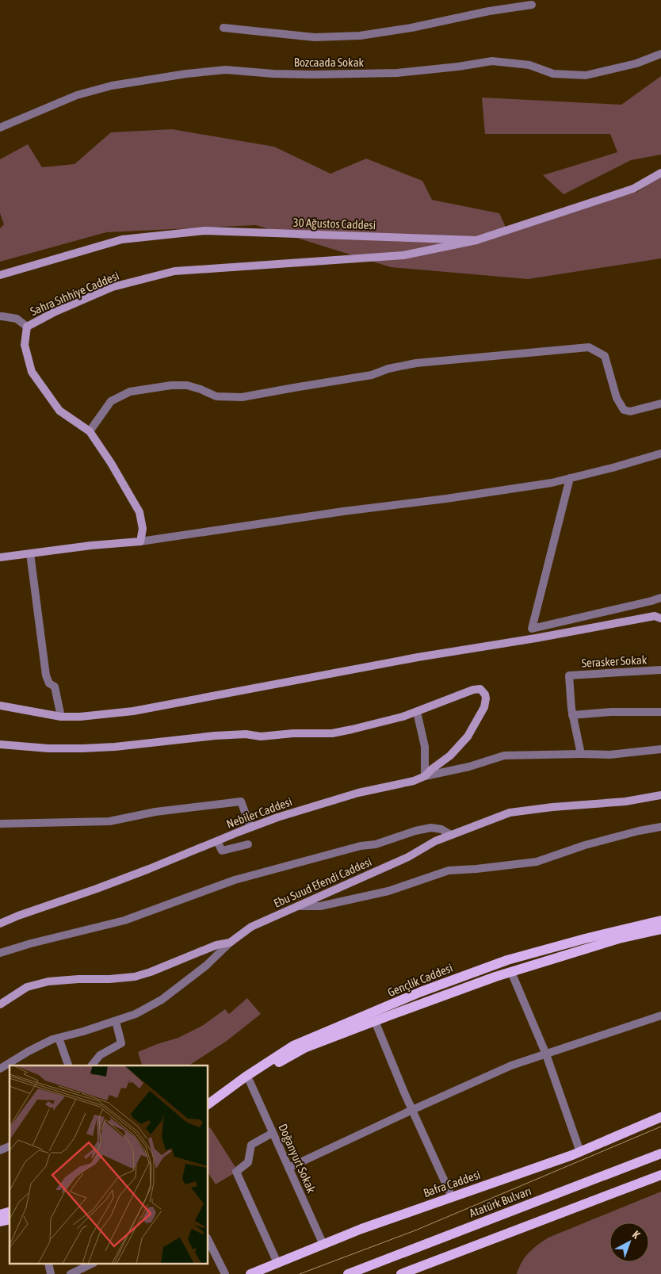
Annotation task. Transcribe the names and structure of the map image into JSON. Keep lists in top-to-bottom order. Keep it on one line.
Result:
{"streets":{"main road":["Gençlik Caddesi","Bafra Caddesi","Atatürk Bulvarı"],"street":["Bozcaada Sokak","30 Ağustos Caddesi","Sahra Sıhhiye Caddesi","Serasker Sokak","Nebiler Caddesi","Ebu Suud Efendi Caddesi","Doğanyurt Sokak"]},"crossings":[["30 Ağustos Caddesi","Sahra Sıhhiye Caddesi"],["Gençlik Caddesi","Doğanyurt Sokak"],["Doğanyurt Sokak","Bafra Caddesi"]],"north":"top right"}
